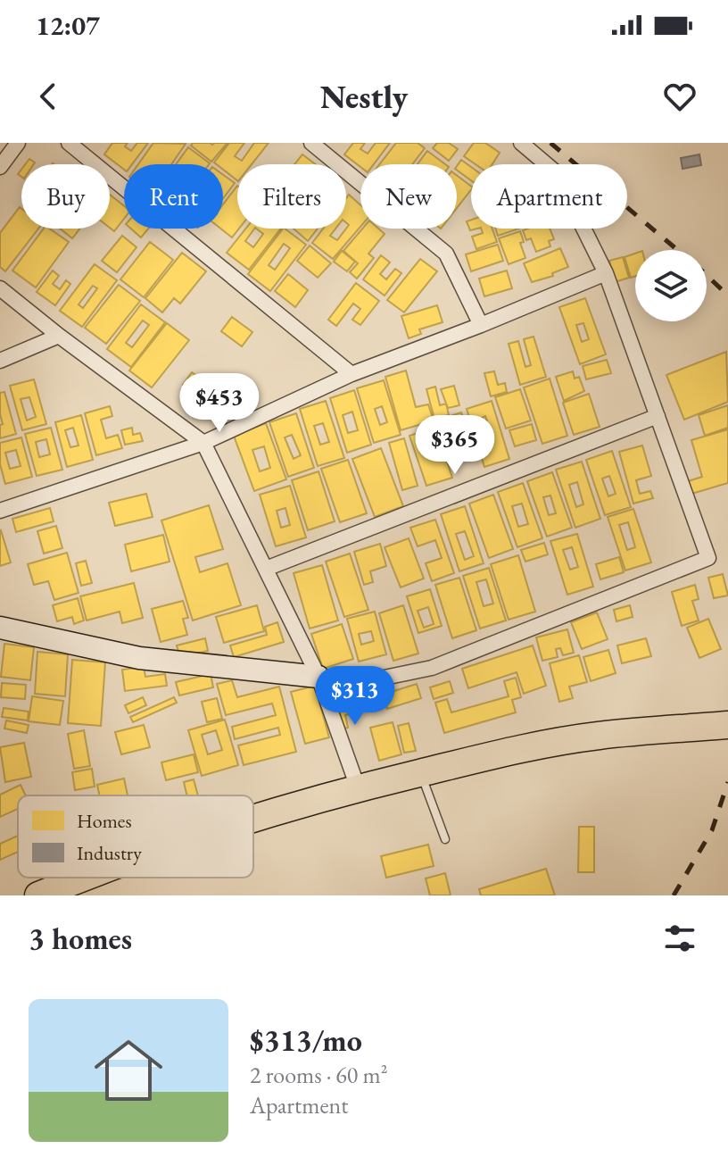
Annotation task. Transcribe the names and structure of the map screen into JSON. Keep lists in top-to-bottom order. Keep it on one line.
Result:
{"legend":["Homes","Industry"],"page":{"status":"12:07","header":"Nestly","chip":["Buy","Rent","Filters","New","Apartment"],"price":["$453","$365","$313"],"heading":"3 homes","list":[{"name":"$313/mo","note":"2 rooms · 60 m² · Apartment"}]}}
